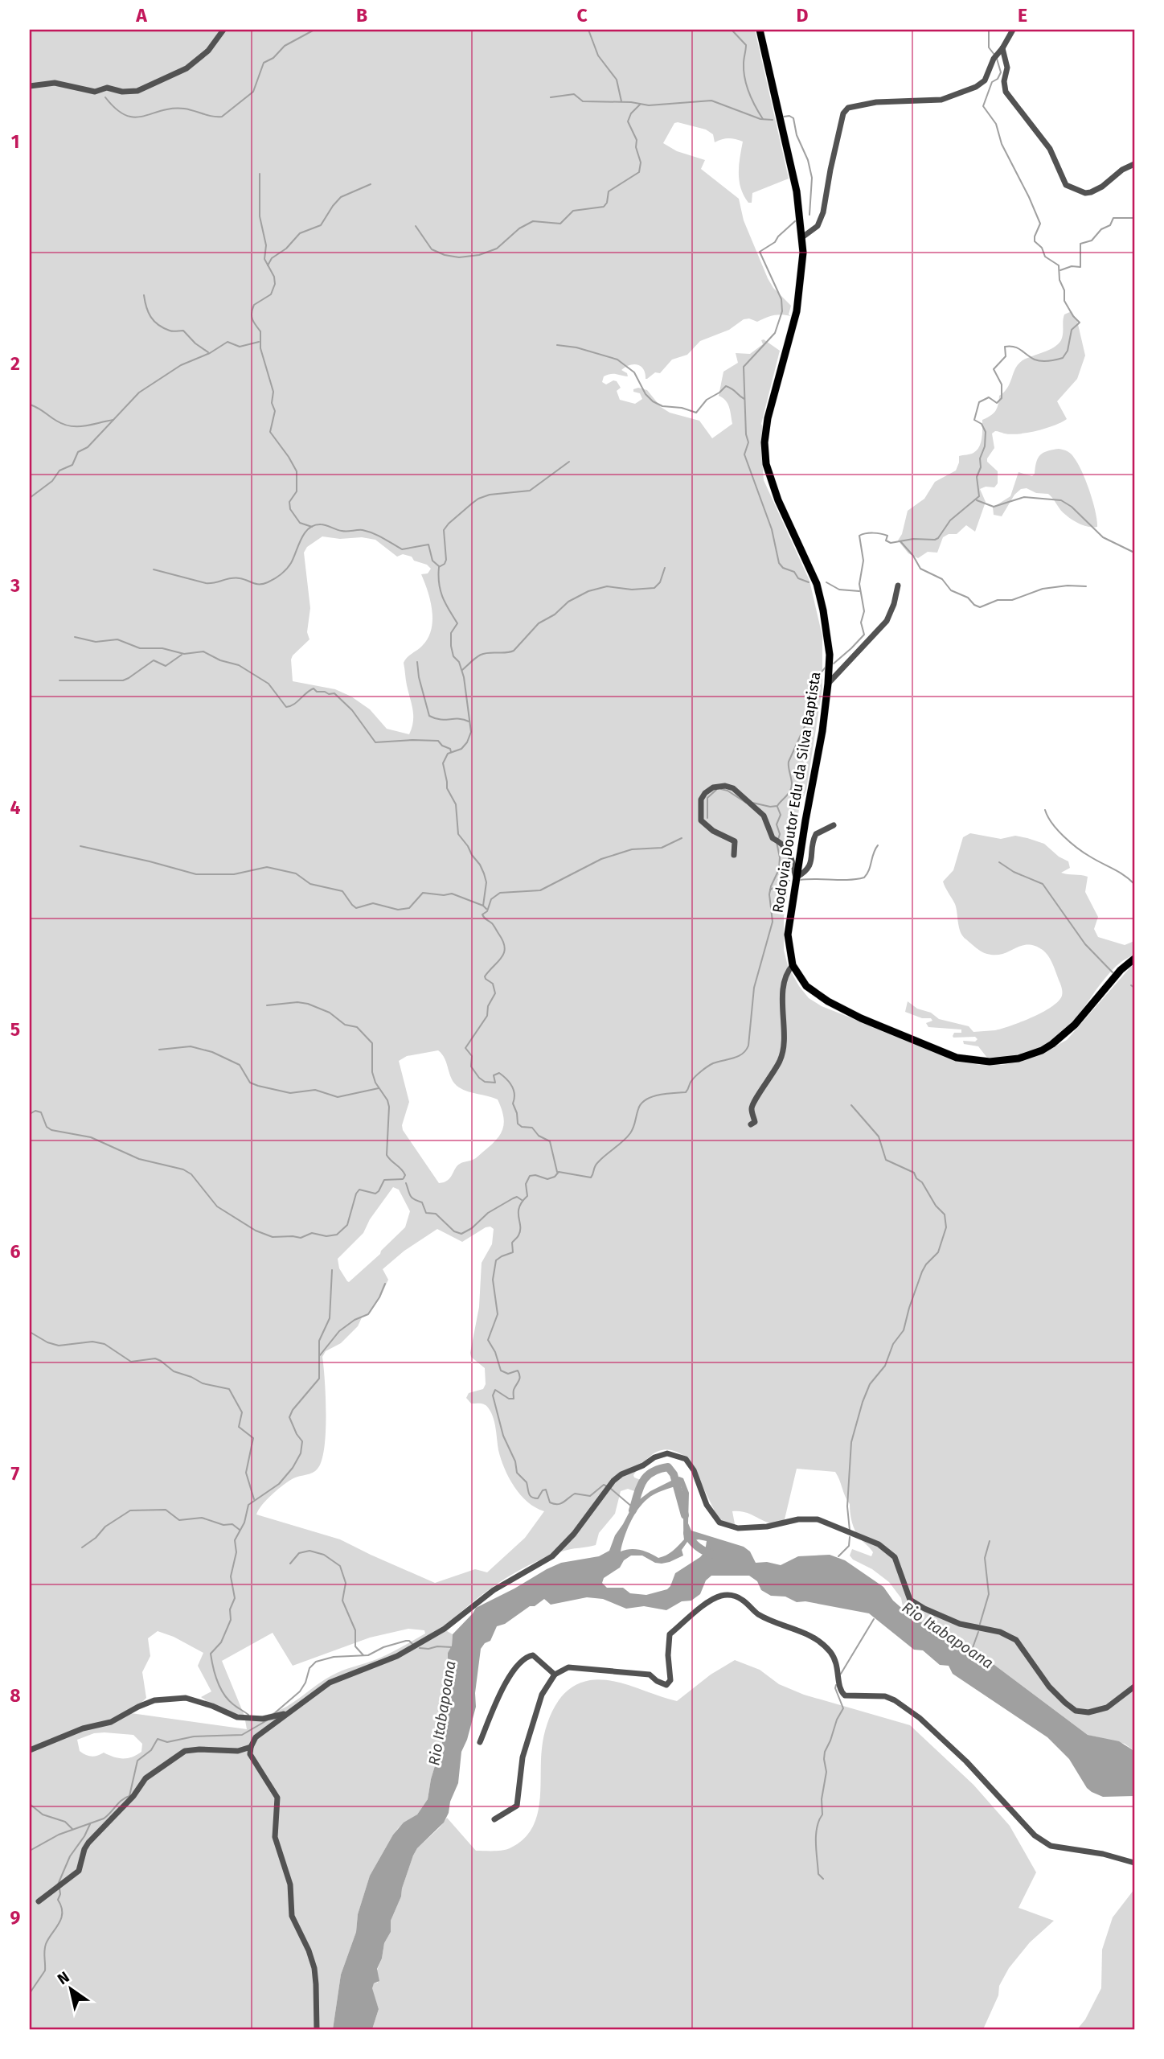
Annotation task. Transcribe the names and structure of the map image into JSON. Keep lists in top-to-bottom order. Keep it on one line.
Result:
{"streets":{"main road":["Rodovia Doutor Edu da Silva Baptista"]},"water":["Rio Itabapoana"],"north":"top left","grid":{"columns":["A","B","C","D","E"],"rows":["1","2","3","4","5","6","7","8","9"]}}
